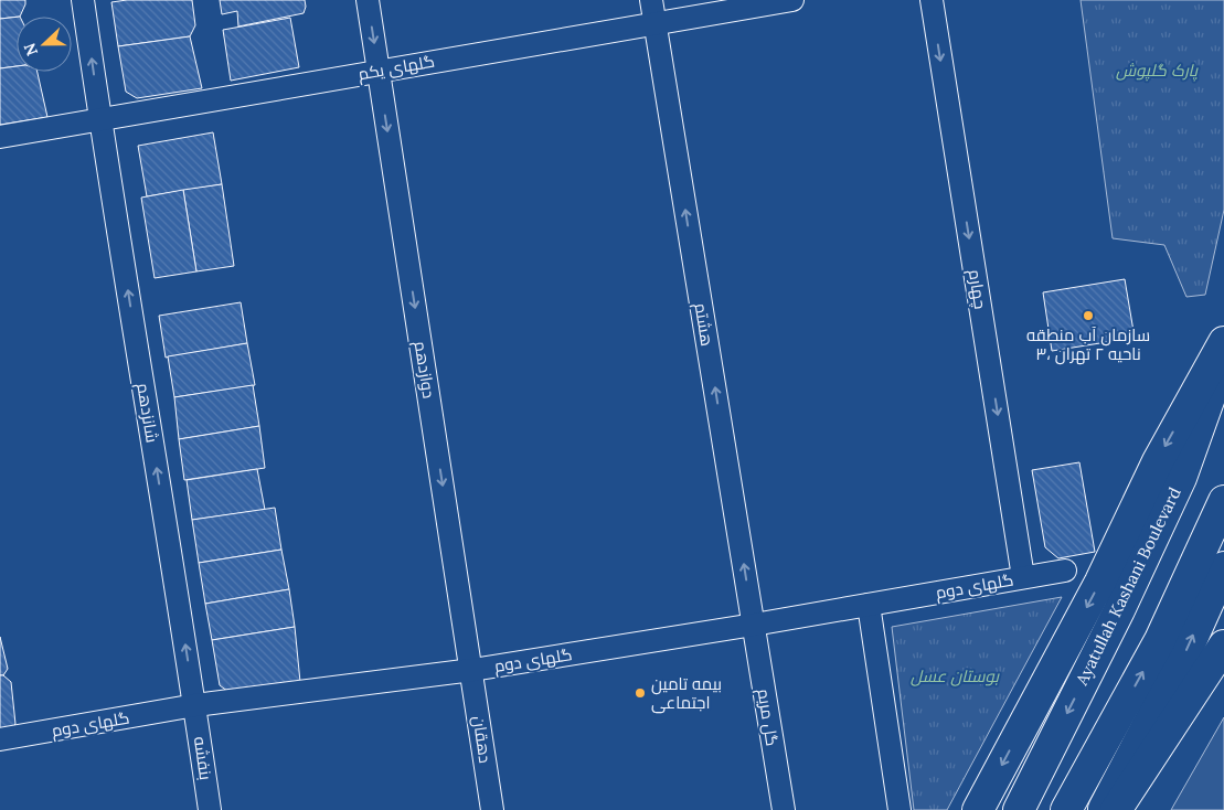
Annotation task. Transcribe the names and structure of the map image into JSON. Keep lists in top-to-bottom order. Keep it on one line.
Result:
{"streets":{"main road":["Ayatullah Kashani Boulevard"],"street":["گلهای یکم","چهارم","هشتم","دوازدهم","شانزدهم","گلهای دوم","گل مریم","دهقان","بنفشه"]},"crossings":[["گلهای یکم","هشتم"],["گلهای یکم","دوازدهم"],["گلهای یکم","شانزدهم"],["چهارم","گلهای دوم"],["هشتم","گلهای دوم"],["هشتم","گل مریم"],["دوازدهم","گلهای دوم"],["دوازدهم","دهقان"],["شانزدهم","گلهای دوم"],["شانزدهم","بنفشه"],["گلهای دوم","گل مریم"],["گلهای دوم","دهقان"],["گلهای دوم","بنفشه"]],"one_way":["چهارم","هشتم","دوازدهم","شانزدهم"],"parks":["پارک گلپوش","بوستان عسل"],"places":["سازمان آب منطقه ۳، ناحیه ۲ تهران","بیمه تامین اجتماعی"],"north":"left"}
